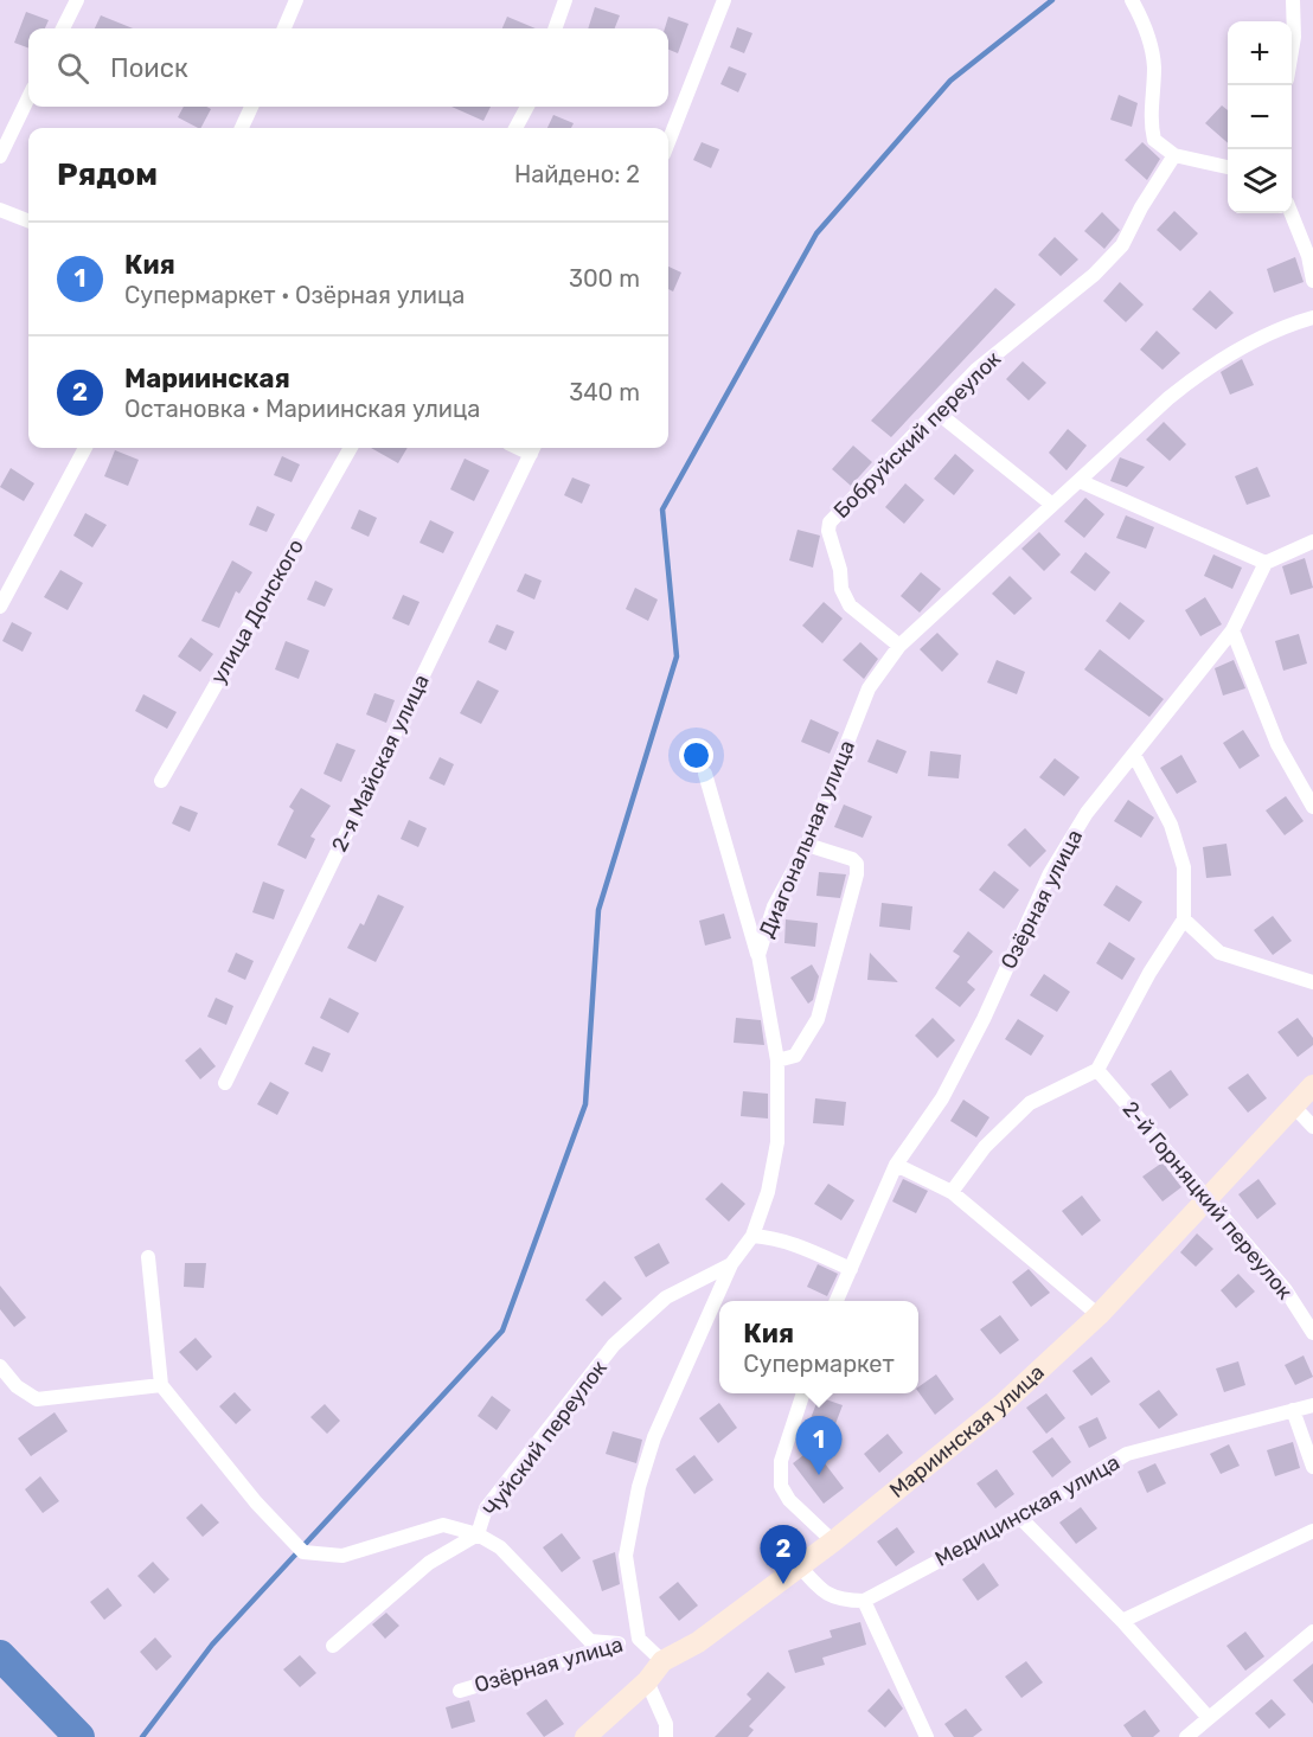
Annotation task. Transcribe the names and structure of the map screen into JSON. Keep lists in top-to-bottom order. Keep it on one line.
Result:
{"streets":{"main road":["Мариинская улица"],"street":["Бобруйский переулок","улица Донского","2-я Майская улица","Диагональная улица","Озёрная улица","2-й Горняцкий переулок","Чуйский переулок","Медицинская улица"]},"crossings":[["Бобруйский переулок","Диагональная улица"],["Диагональная улица","Озёрная улица"],["Диагональная улица","Чуйский переулок"],["2-й Горняцкий переулок","Мариинская улица"]],"page":{"map_buttons":["+","−"],"search":"Поиск","heading":["Рядом","Найдено: 2"],"list":[{"mark":"1","name":"Кия","note":"Супермаркет · Озёрная улица","value":"300 m"},{"mark":"2","name":"Мариинская","note":"Остановка · Мариинская улица","value":"340 m"}],"popup":["Кия","Супермаркет"],"pins":["1","2"]}}
